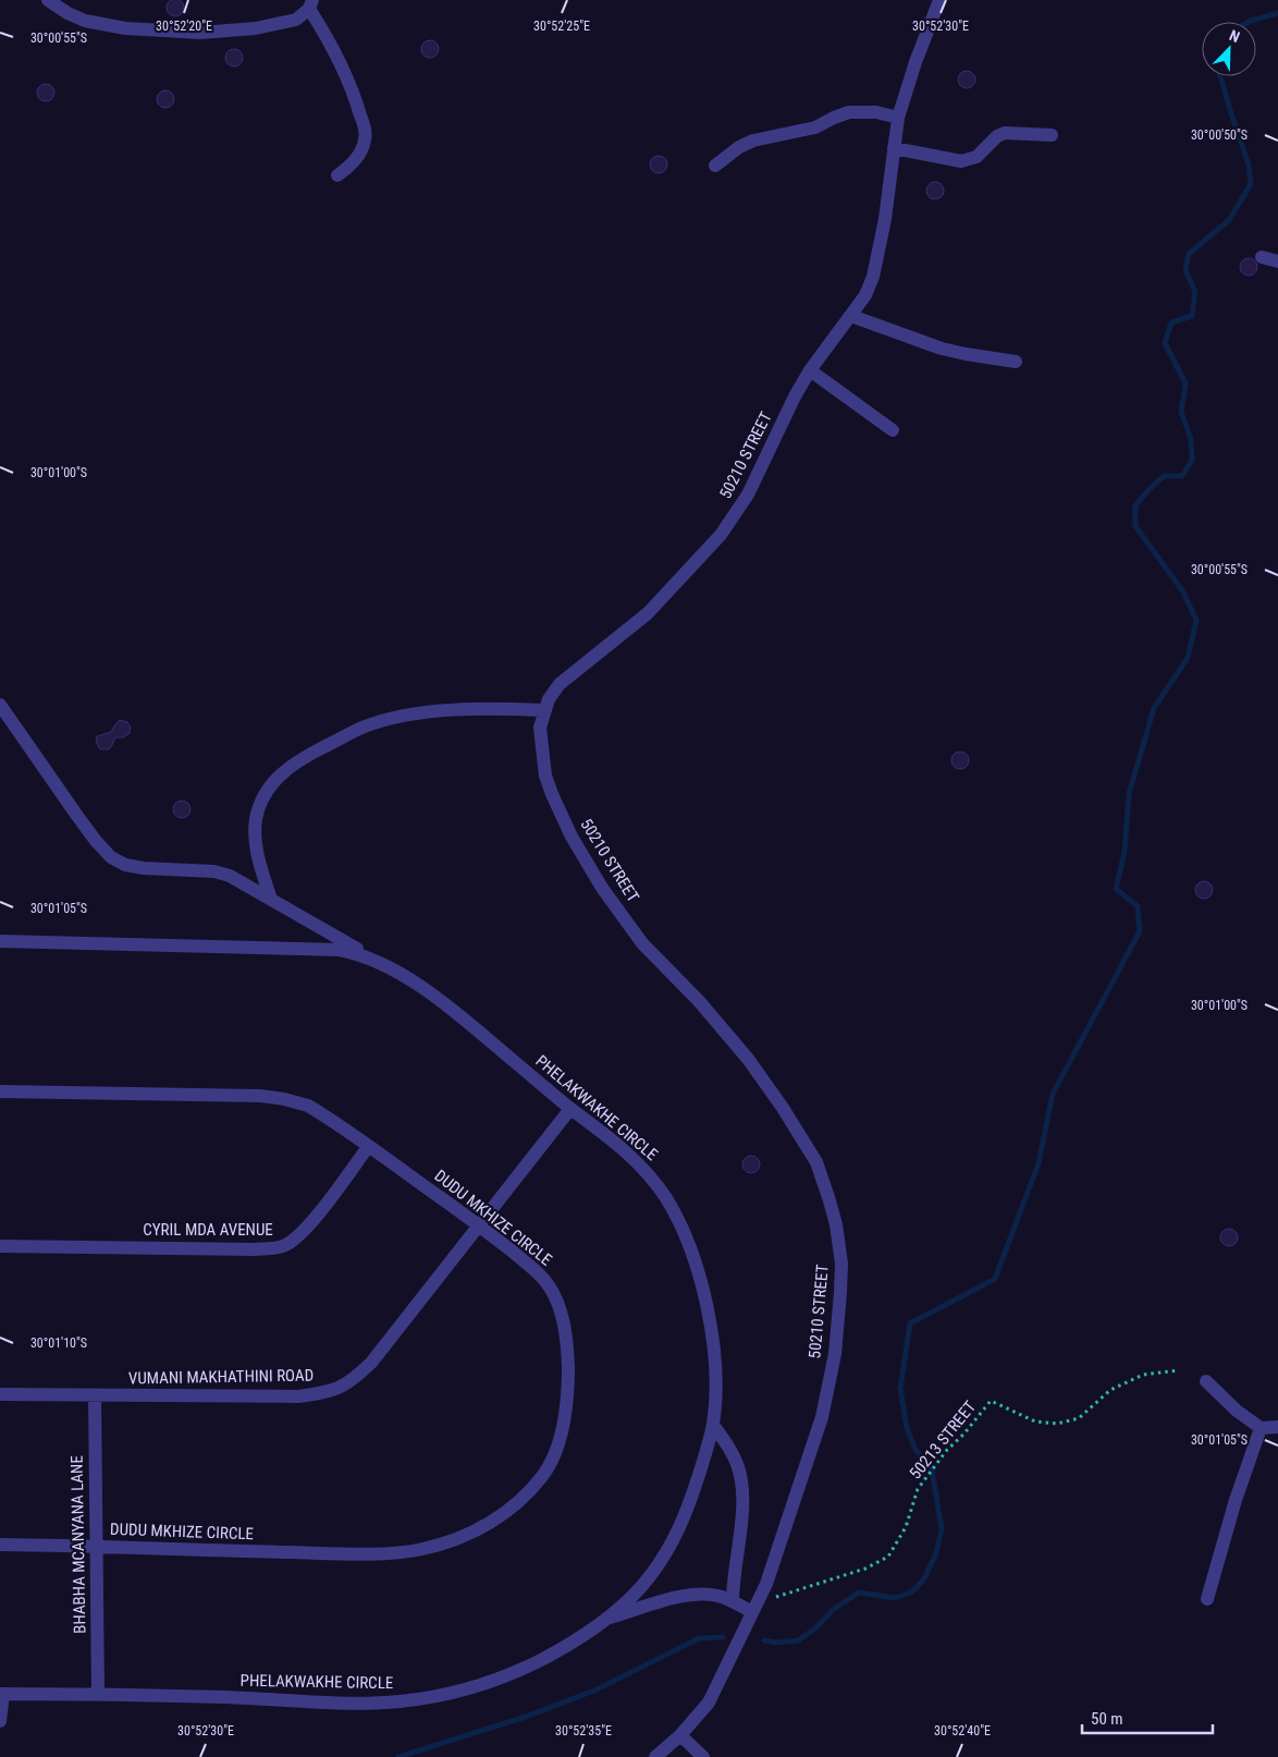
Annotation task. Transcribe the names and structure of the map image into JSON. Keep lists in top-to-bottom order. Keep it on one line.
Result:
{"streets":{"street":["50210 STREET","PHELAKWAKHE CIRCLE","DUDU MKHIZE CIRCLE","CYRIL MDA AVENUE","VUMANI MAKHATHINI ROAD","BHABHA MCANYANA LANE"],"path":["50213 STREET"]},"crossings":[["50210 STREET","50213 STREET"],["PHELAKWAKHE CIRCLE","VUMANI MAKHATHINI ROAD"],["PHELAKWAKHE CIRCLE","BHABHA MCANYANA LANE"],["DUDU MKHIZE CIRCLE","CYRIL MDA AVENUE"],["DUDU MKHIZE CIRCLE","VUMANI MAKHATHINI ROAD"],["DUDU MKHIZE CIRCLE","BHABHA MCANYANA LANE"],["VUMANI MAKHATHINI ROAD","BHABHA MCANYANA LANE"]],"scale_bar":"50 m","north":"top right","coordinates":["30°52'20\"E","30°52'25\"E","30°52'30\"E","30°00'55\"S","30°00'50\"S","30°01'00\"S","30°01'05\"S","30°01'10\"S","30°52'35\"E","30°52'40\"E"]}
